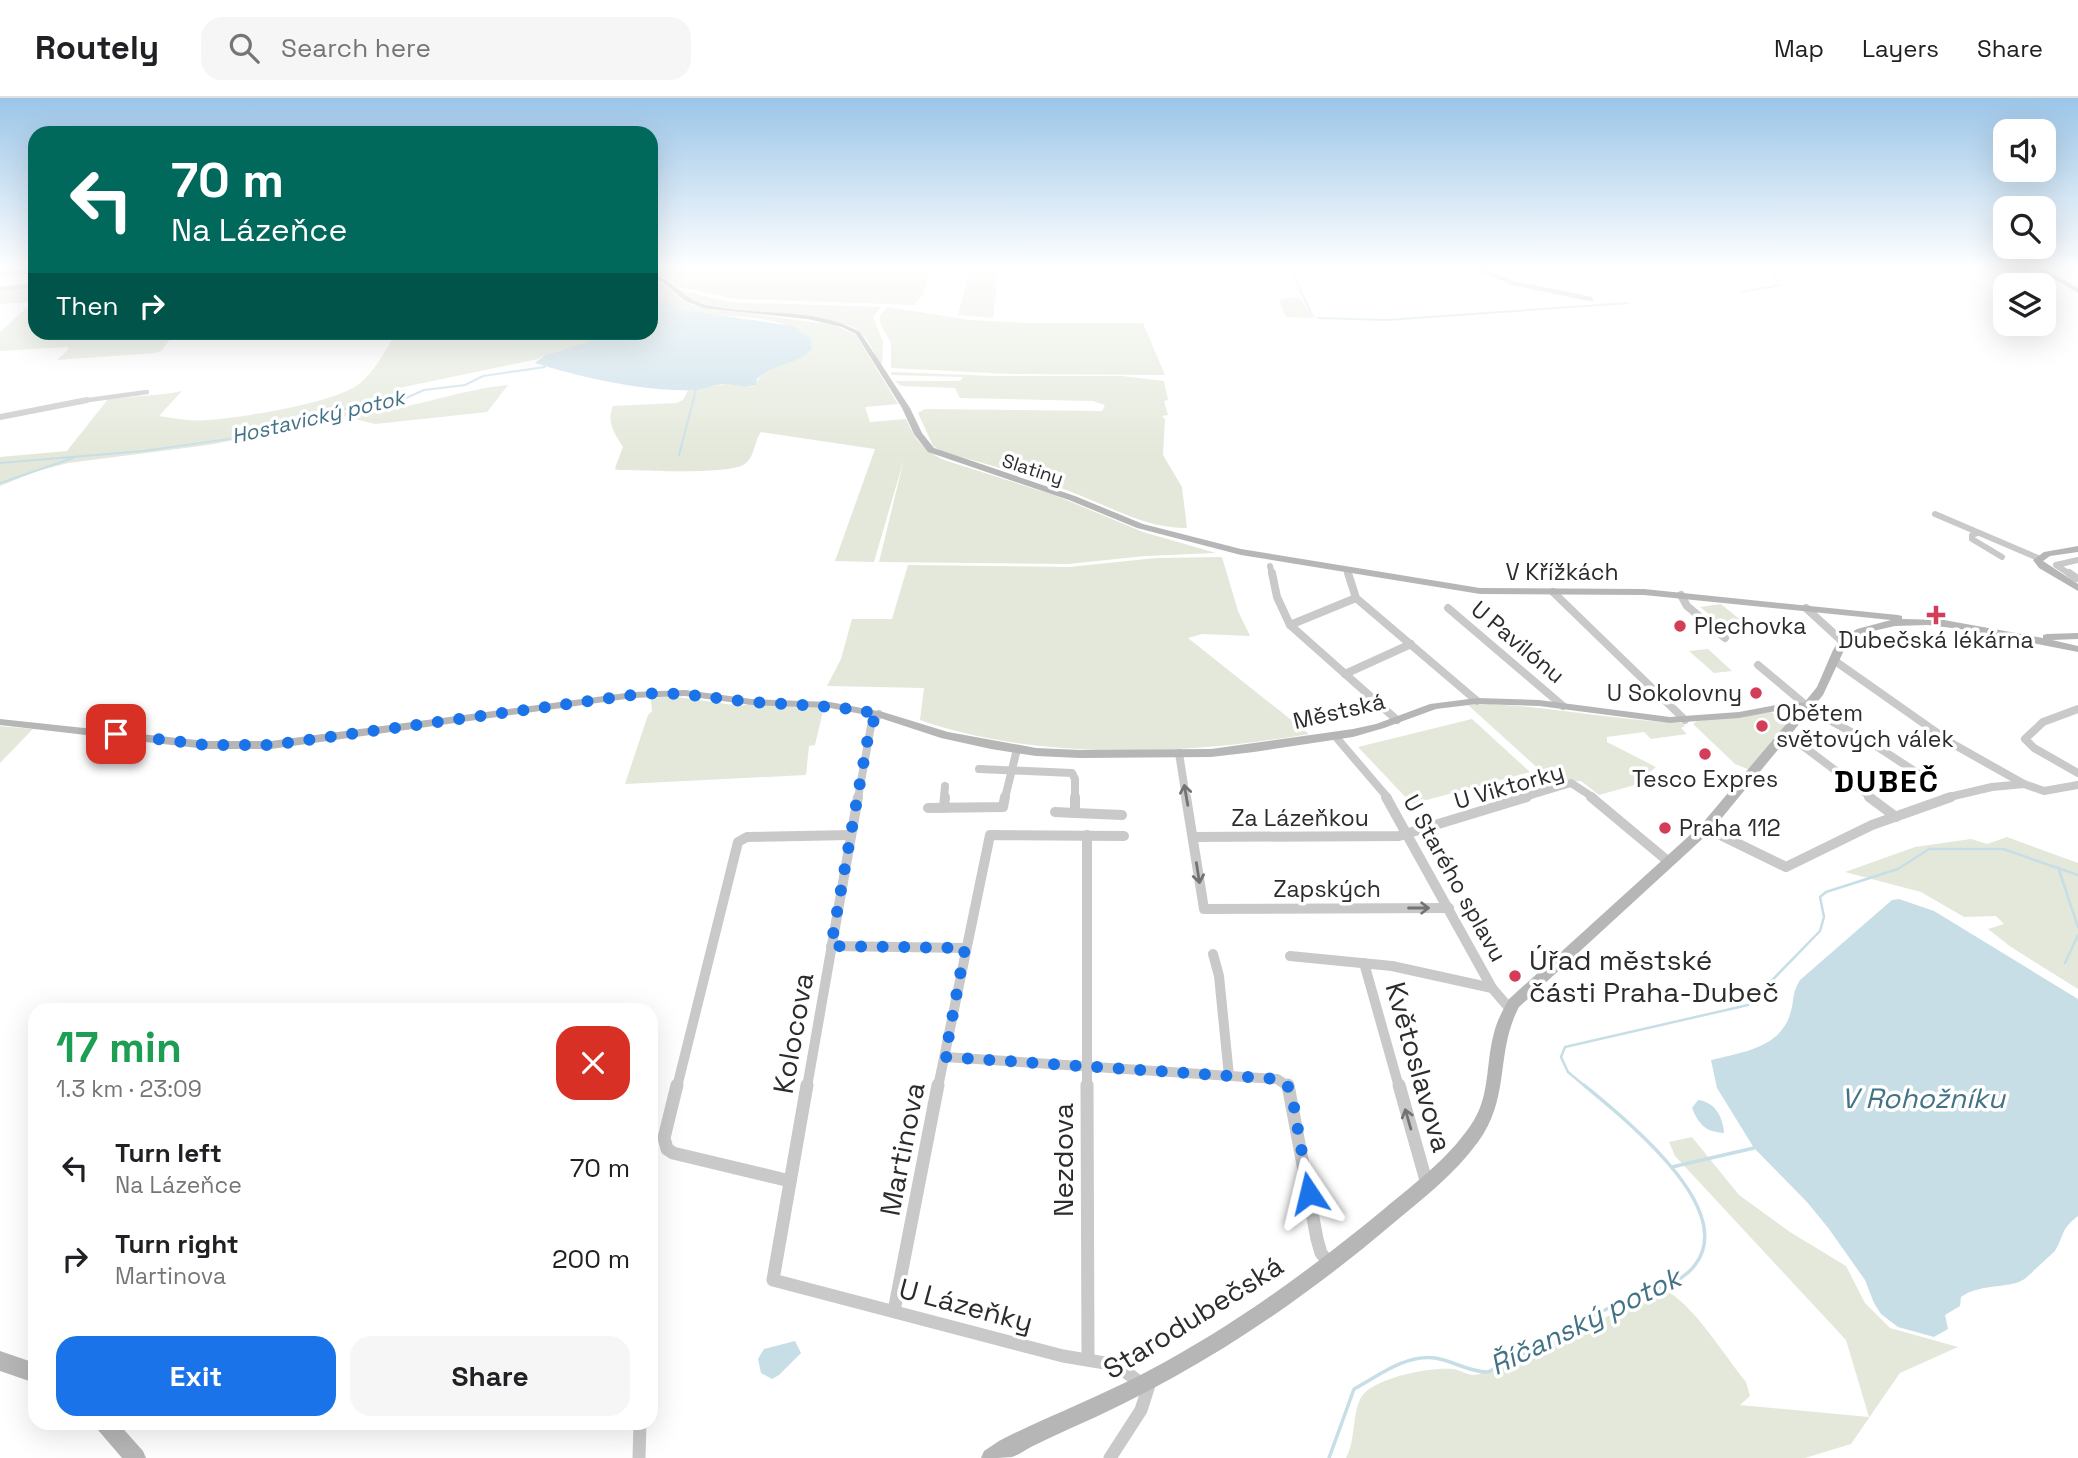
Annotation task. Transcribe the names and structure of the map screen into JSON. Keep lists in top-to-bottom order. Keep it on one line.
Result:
{"streets":{"street":["Slatiny","V Křížkách","U Pavilónu","Městská","U Viktorky","Za Lázeňkou","U Starého splavu","Zapských","Kolocova","Květoslavova","Martinova","Nezdova","U Lázeňky","Starodubečská"]},"crossings":[["Slatiny","V Křížkách"],["U Pavilónu","Městská"],["Městská","U Starého splavu"],["Městská","Kolocova"],["Městská","Starodubečská"],["U Viktorky","Za Lázeňkou"],["U Viktorky","U Starého splavu"],["U Viktorky","Starodubečská"],["Za Lázeňkou","U Starého splavu"],["Za Lázeňkou","Zapských"],["U Starého splavu","Zapských"],["U Starého splavu","Květoslavova"],["U Starého splavu","Starodubečská"],["Kolocova","U Lázeňky"],["Květoslavova","Starodubečská"],["Martinova","Nezdova"],["Martinova","U Lázeňky"],["Nezdova","U Lázeňky"],["U Lázeňky","Starodubečská"]],"one_way":["Zapských","Květoslavova"],"districts":["DUBEČ"],"water":["Hostavický potok","V Rohožníku","Říčanský potok"],"places":{"health":["Dubečská lékárna"],"other":["Plechovka","U Sokolovny","Obětem světových válek","Tesco Expres","Praha 112","Úřad městské části Praha-Dubeč"]},"page":{"header":"Routely","search":"Search here","nav":["Map","Layers","Share"],"turn":["70 m","Na Lázeňce"],"then":"Then","heading":["17 min","1.3 km · 23:09"],"list":[{"name":"Turn left","note":"Na Lázeňce","value":"70 m"},{"name":"Turn right","note":"Martinova","value":"200 m"}],"buttons":["Exit","Share"]}}
